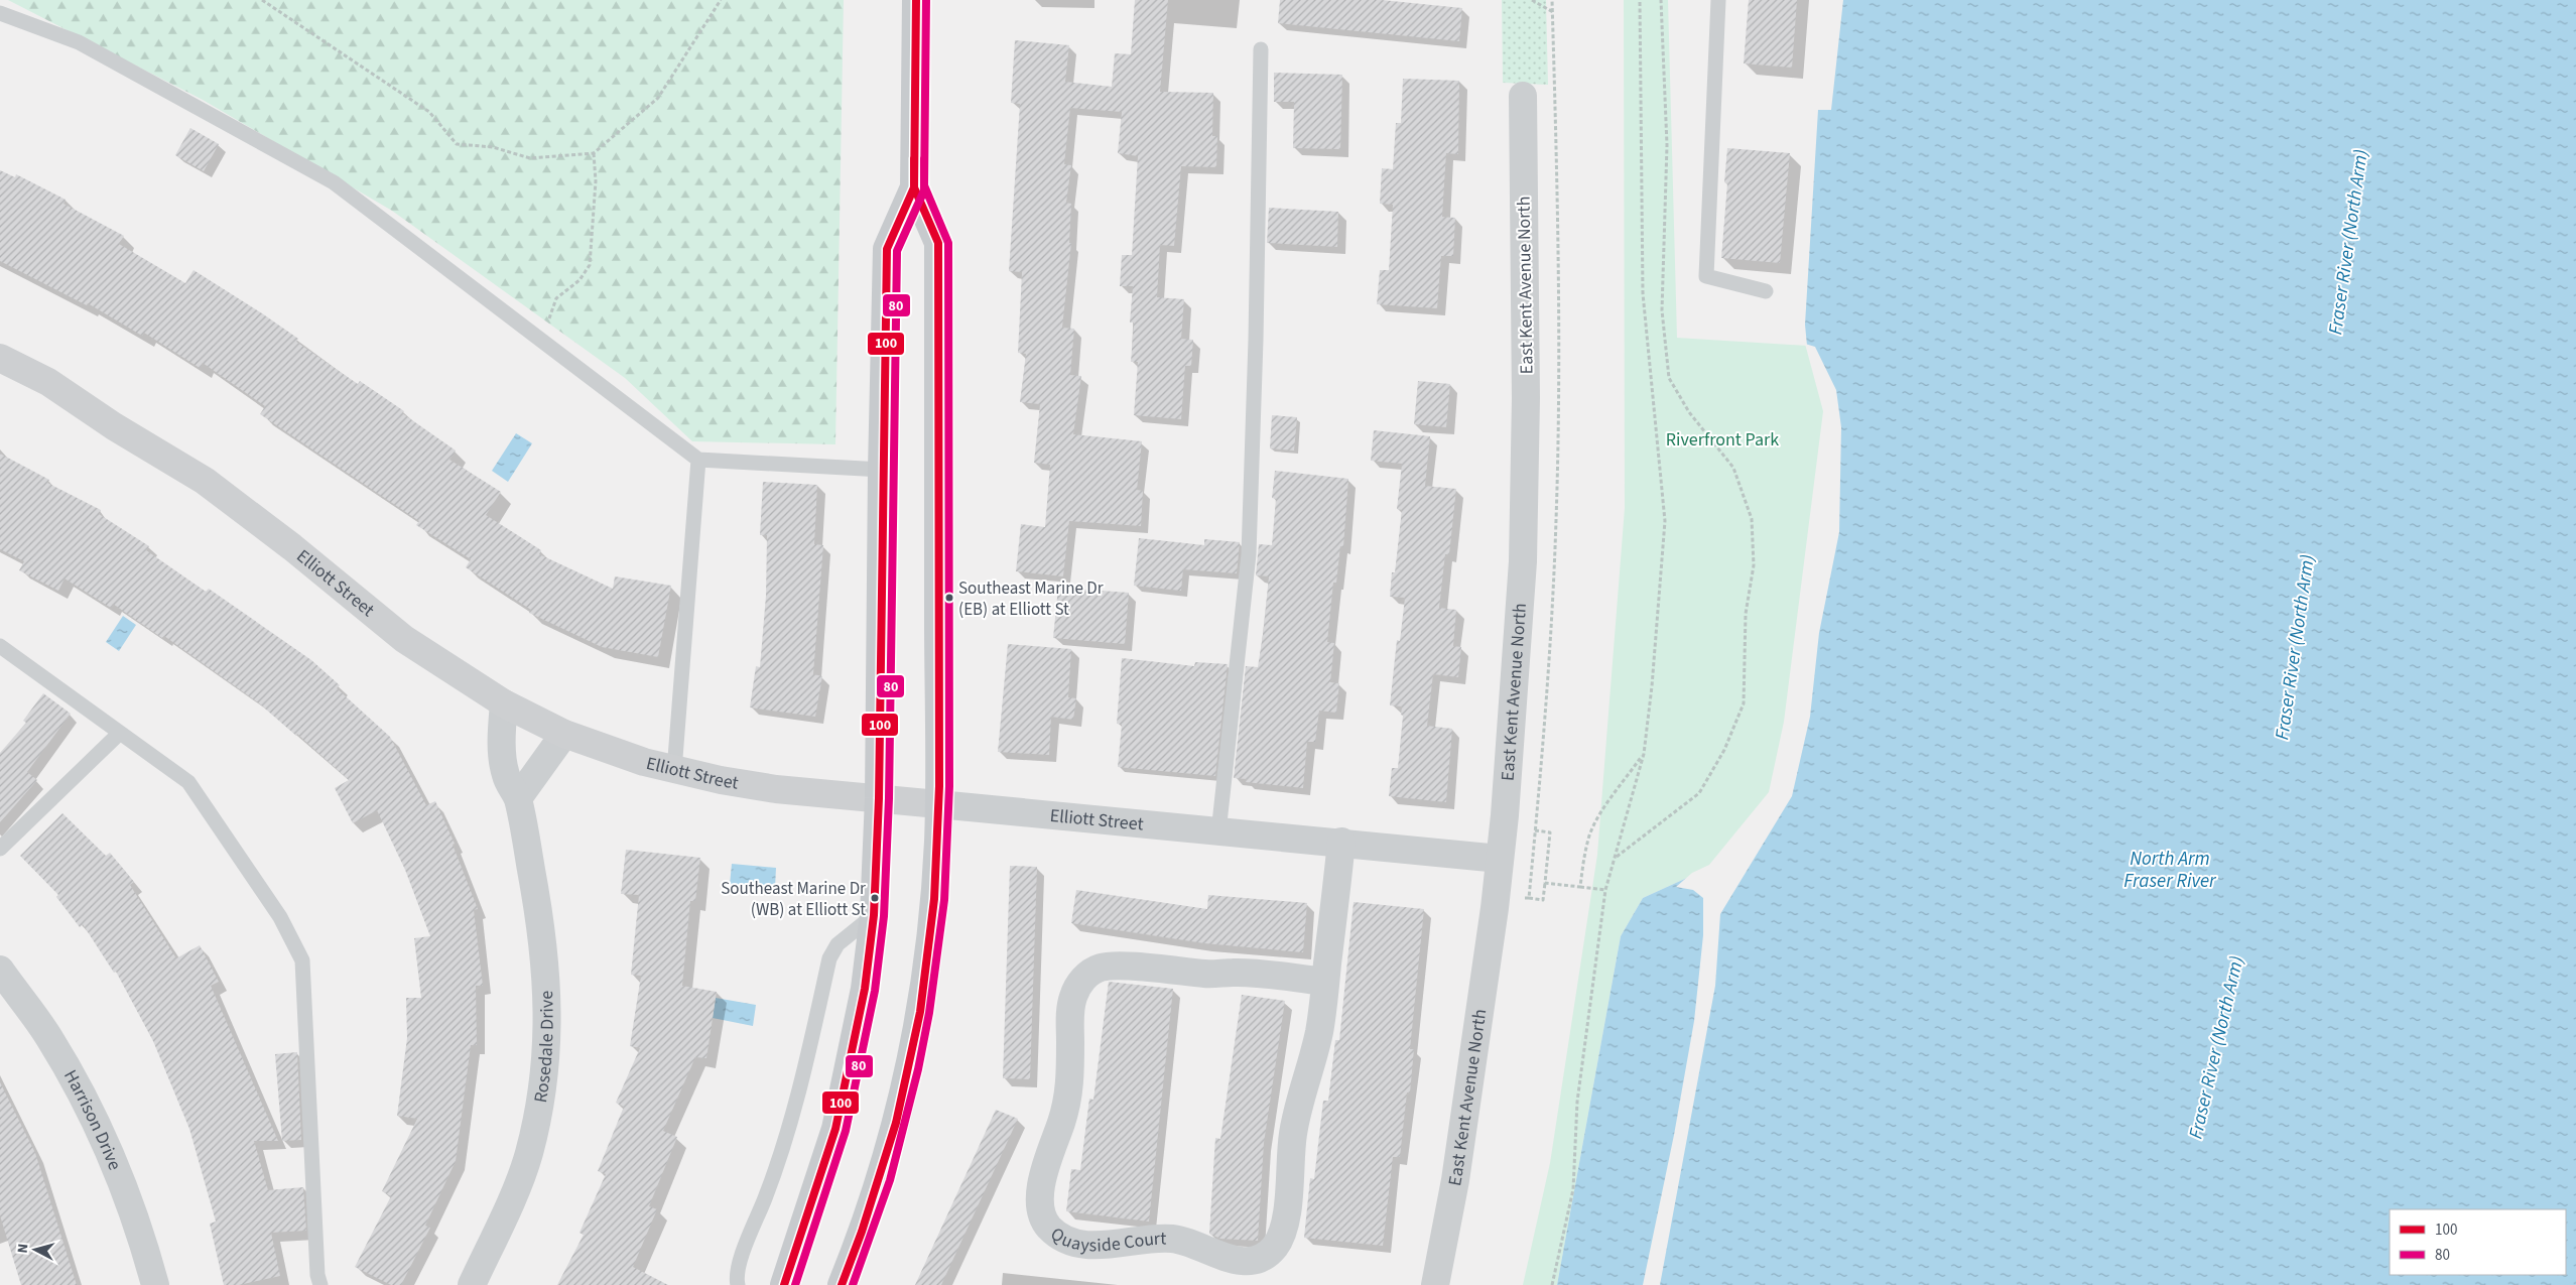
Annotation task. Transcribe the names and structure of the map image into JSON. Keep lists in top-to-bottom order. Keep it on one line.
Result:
{"streets":{"street":["East Kent Avenue North","Elliott Street","Rosedale Drive","Harrison Drive","Quayside Court"]},"crossings":[["East Kent Avenue North","Elliott Street"],["Elliott Street","Rosedale Drive"],["Elliott Street","Quayside Court"]],"water":["Fraser River (North Arm)","North Arm Fraser River"],"parks":["Riverfront Park"],"places":["Southeast Marine Dr (EB) at Elliott St","Southeast Marine Dr (WB) at Elliott St"],"lines":["transit line 100","transit line 80"],"legend":["100","80"],"north":"left"}
